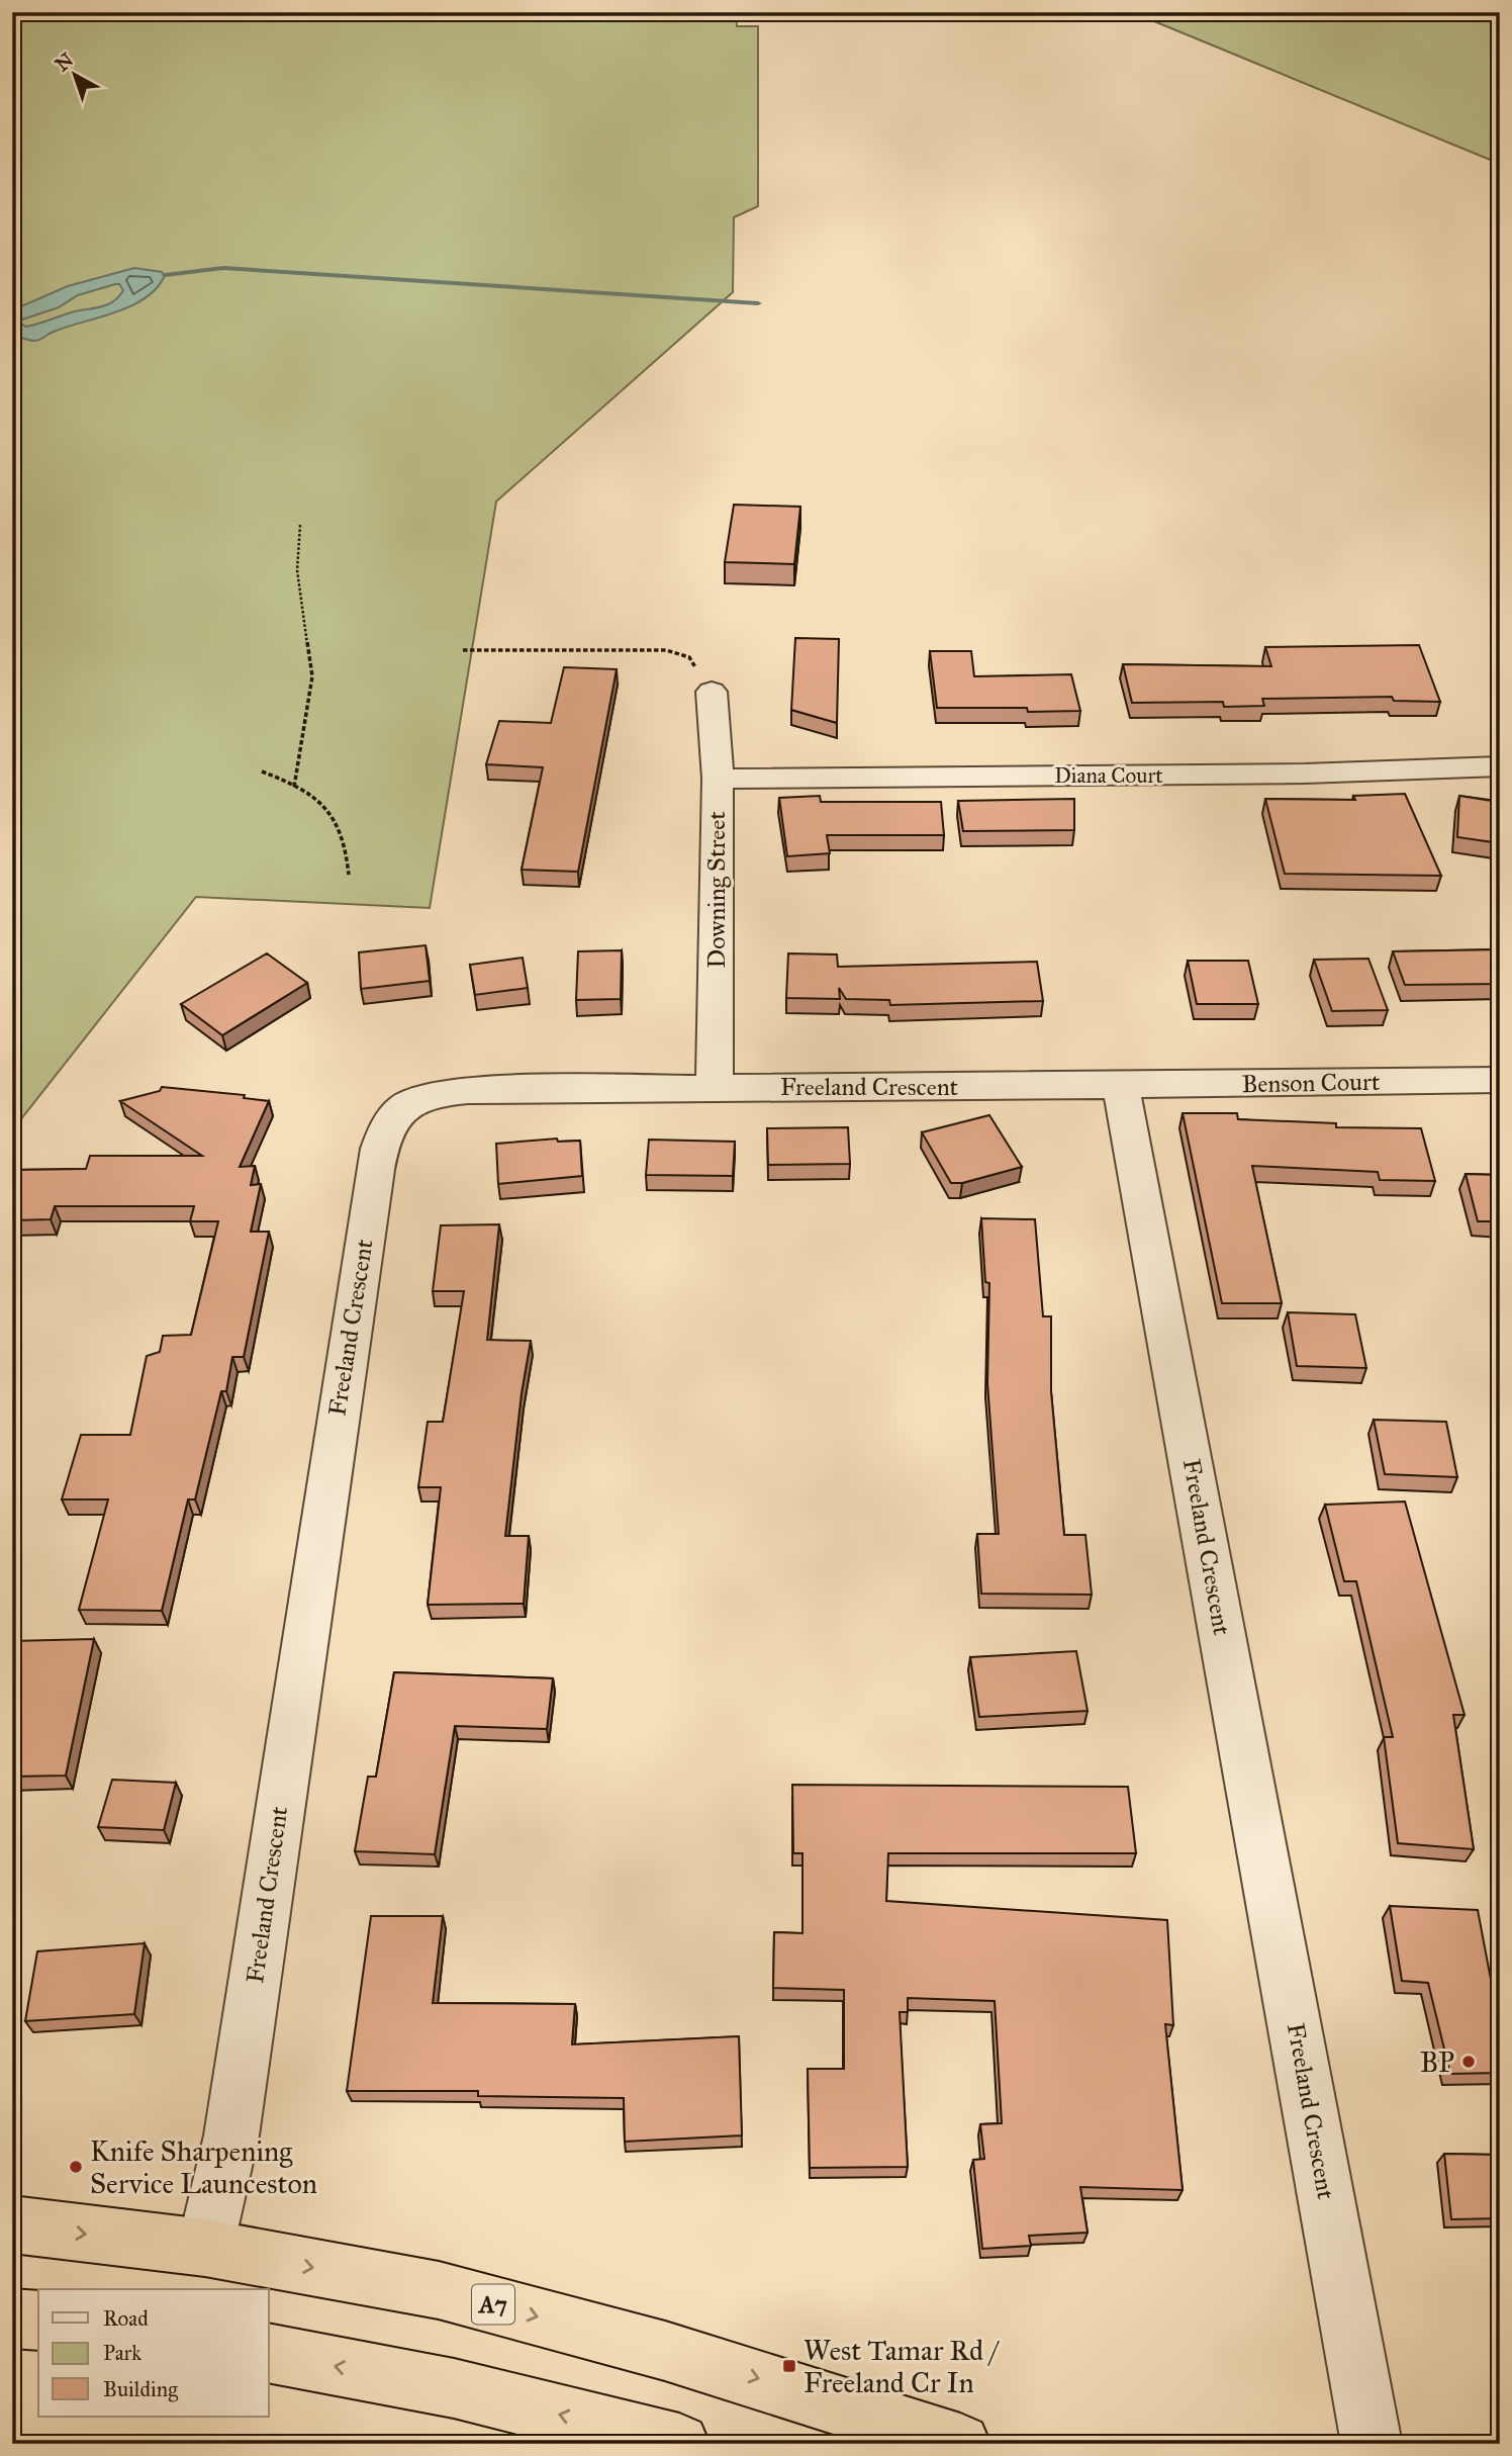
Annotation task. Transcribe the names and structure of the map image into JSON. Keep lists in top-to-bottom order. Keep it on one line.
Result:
{"streets":{"highway":["A7"],"street":["Diana Court","Downing Street","Benson Court","Freeland Crescent"]},"crossings":[["Diana Court","Downing Street"],["Downing Street","Freeland Crescent"],["Benson Court","Freeland Crescent"],["Freeland Crescent","A7"]],"places":{"other":["BP","Knife Sharpening Service Launceston"],"transit":["West Tamar Rd / Freeland Cr In"]},"legend":["Road","Park","Building"],"north":"top left"}
